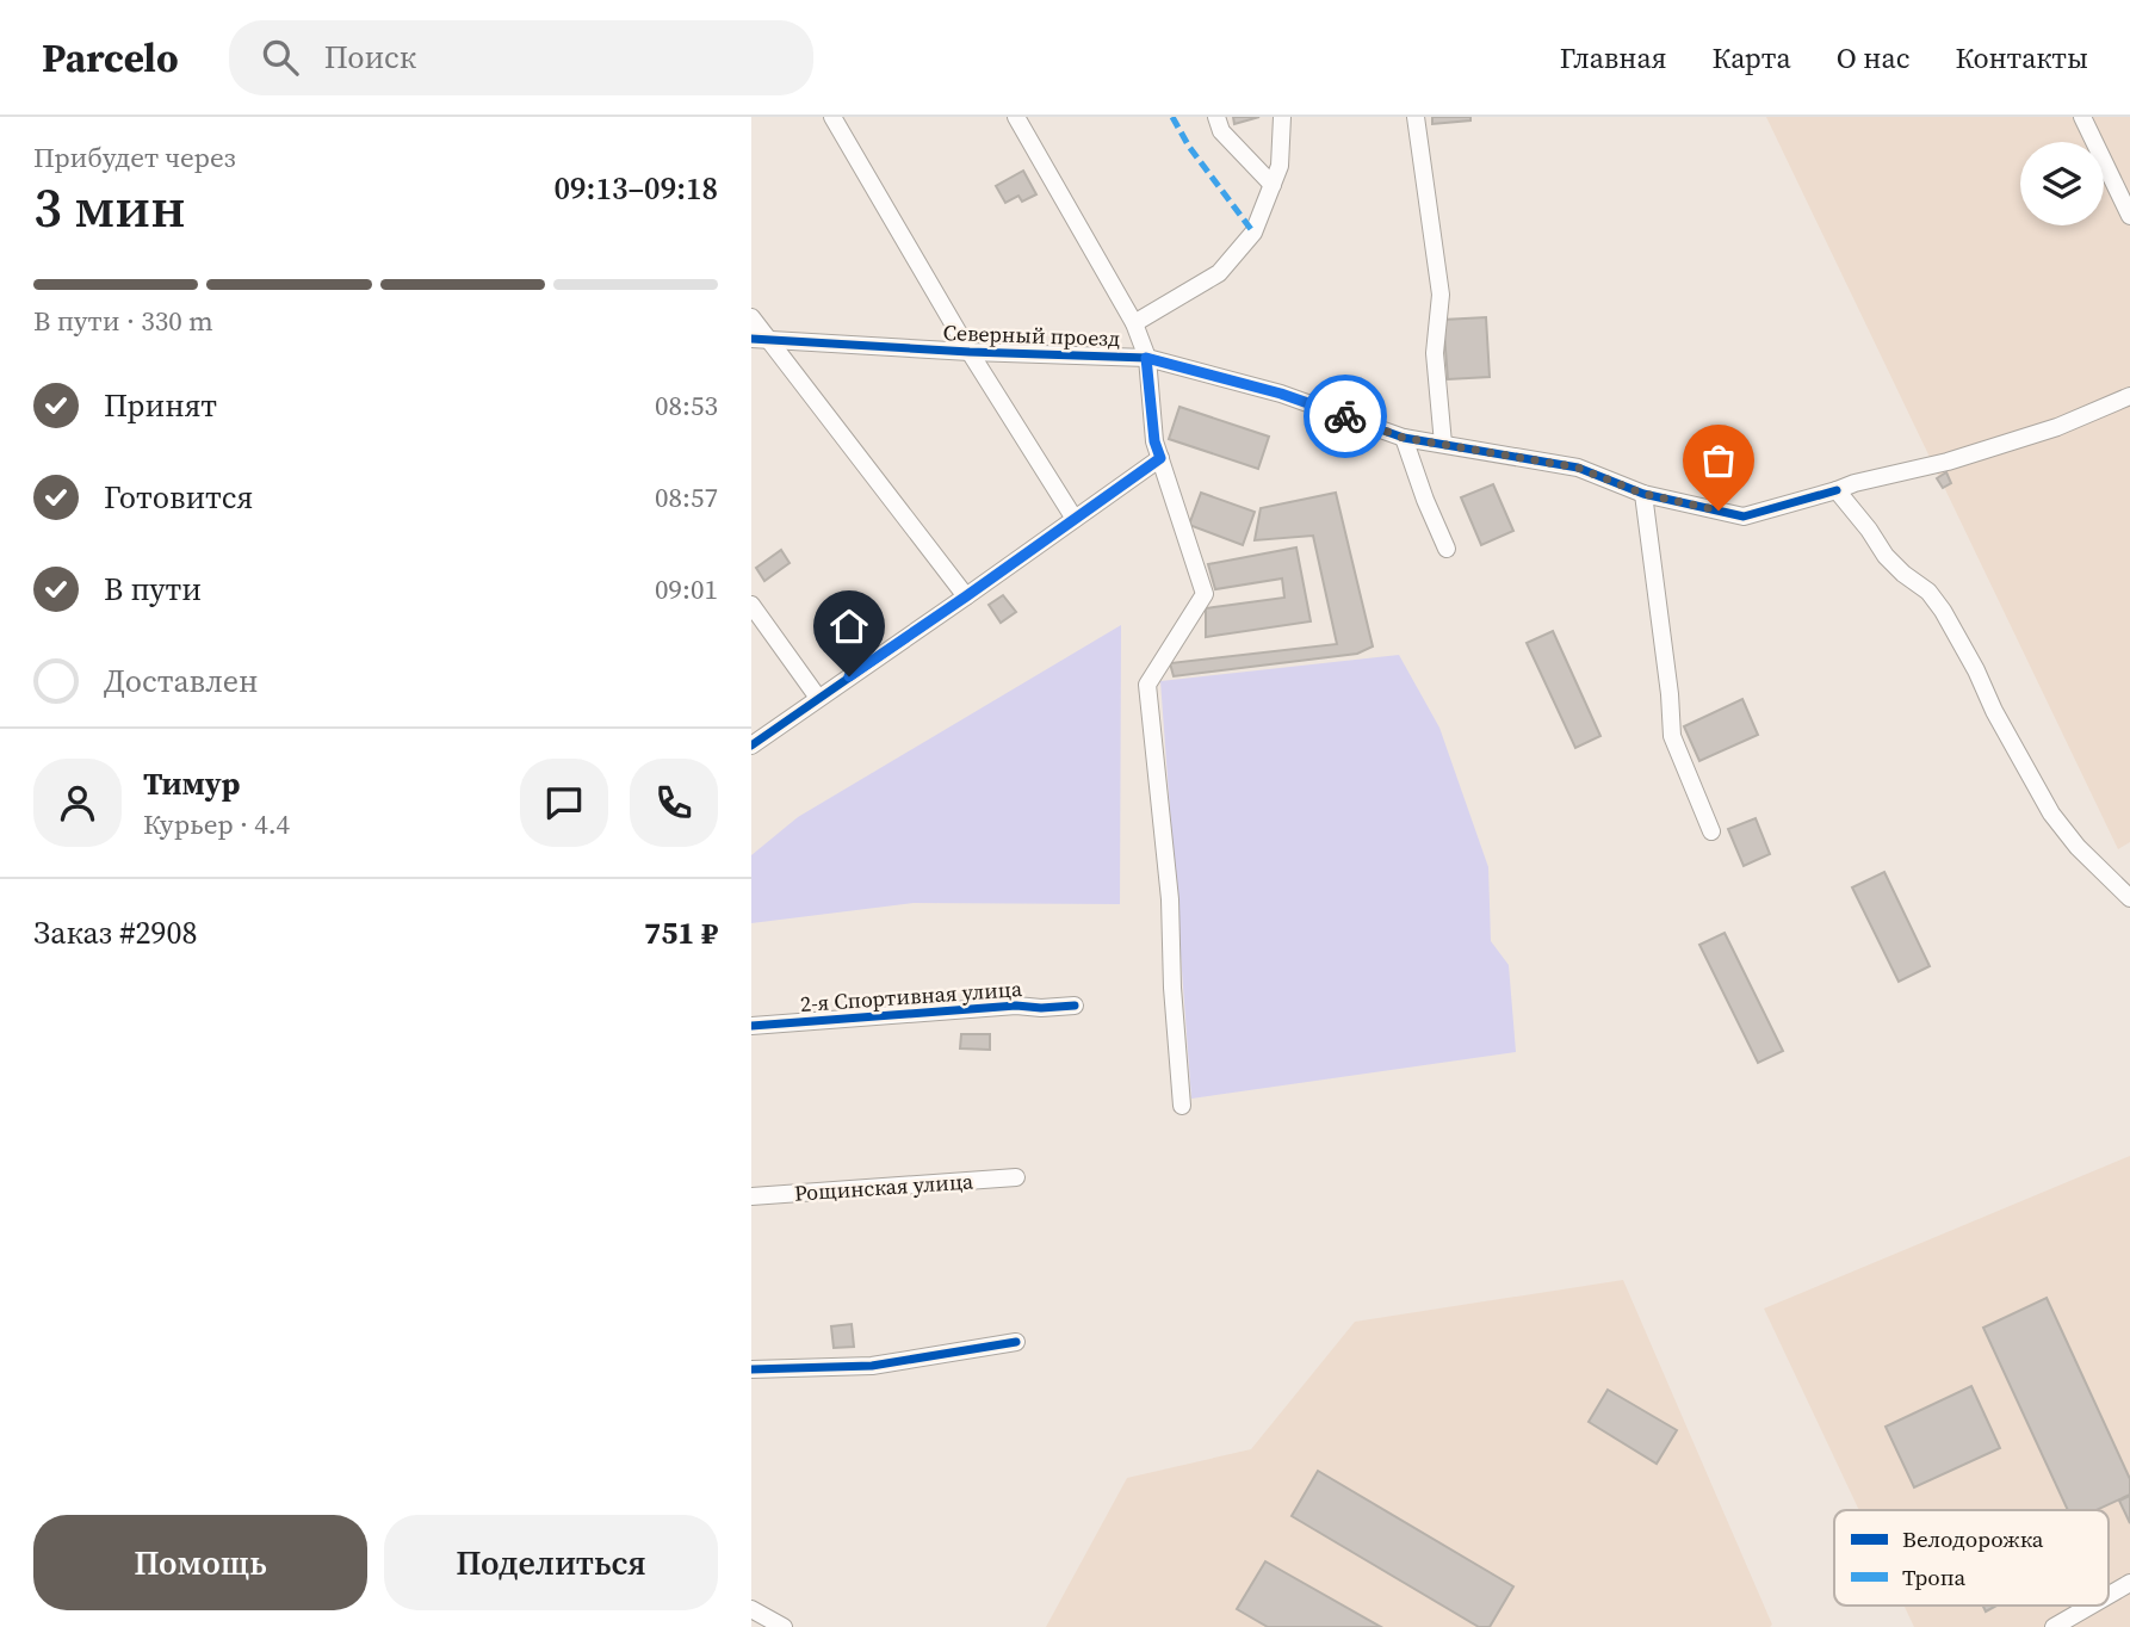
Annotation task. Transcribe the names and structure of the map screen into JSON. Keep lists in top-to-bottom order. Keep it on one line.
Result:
{"streets":{"street":["Северный проезд","2-я Спортивная улица","Рощинская улица"]},"legend":["Велодорожка","Тропа"],"page":{"header":"Parcelo","search":"Поиск","nav":["Главная","Карта","О нас","Контакты"],"heading":["3 мин","Прибудет через","09:13–09:18"],"panel":["Тимур","Курьер · 4.4","Заказ #2908","751 ₽"],"bar":"В пути · 330 m","list":[["Принят","08:53"],["Готовится","08:57"],["В пути","09:01"],"Доставлен"],"buttons":["Помощь","Поделиться"]}}
